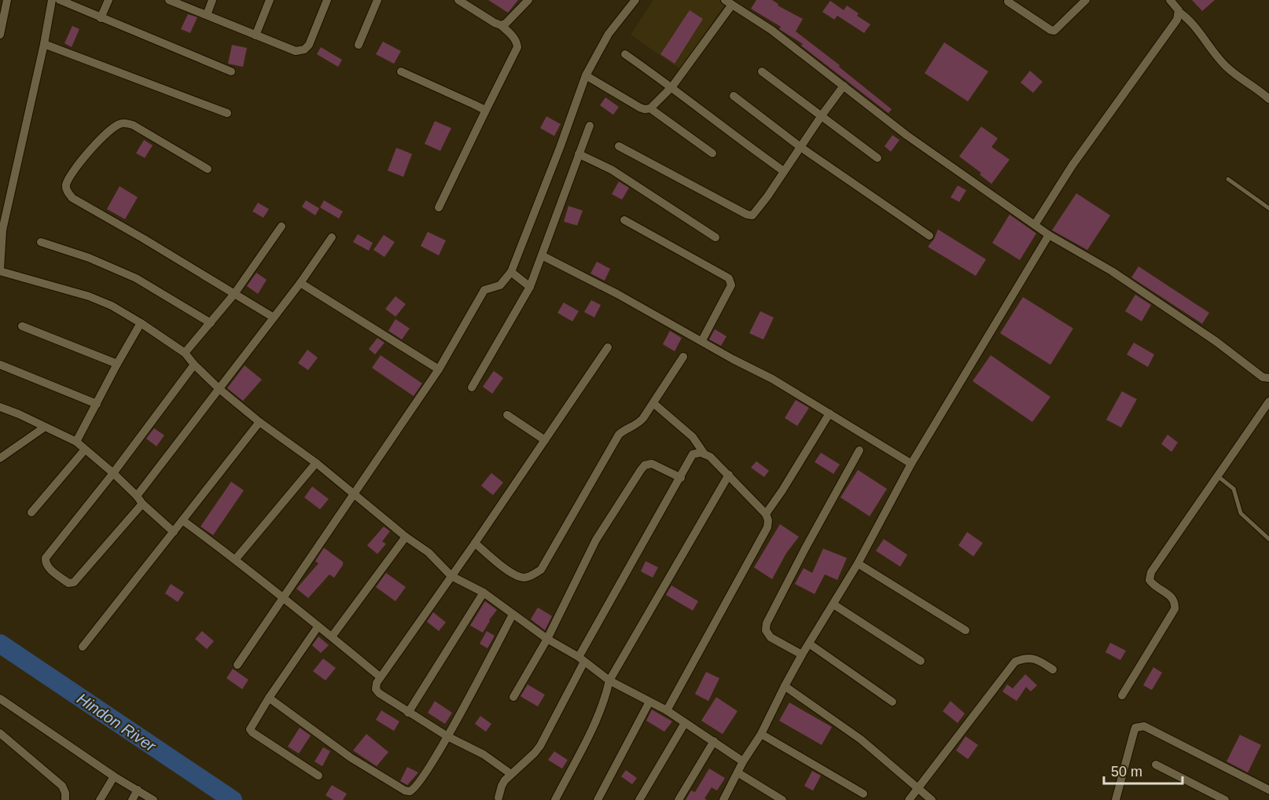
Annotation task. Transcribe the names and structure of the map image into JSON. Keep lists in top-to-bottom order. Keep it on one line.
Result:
{"water":["Hindon River"],"scale_bar":"50 m"}
